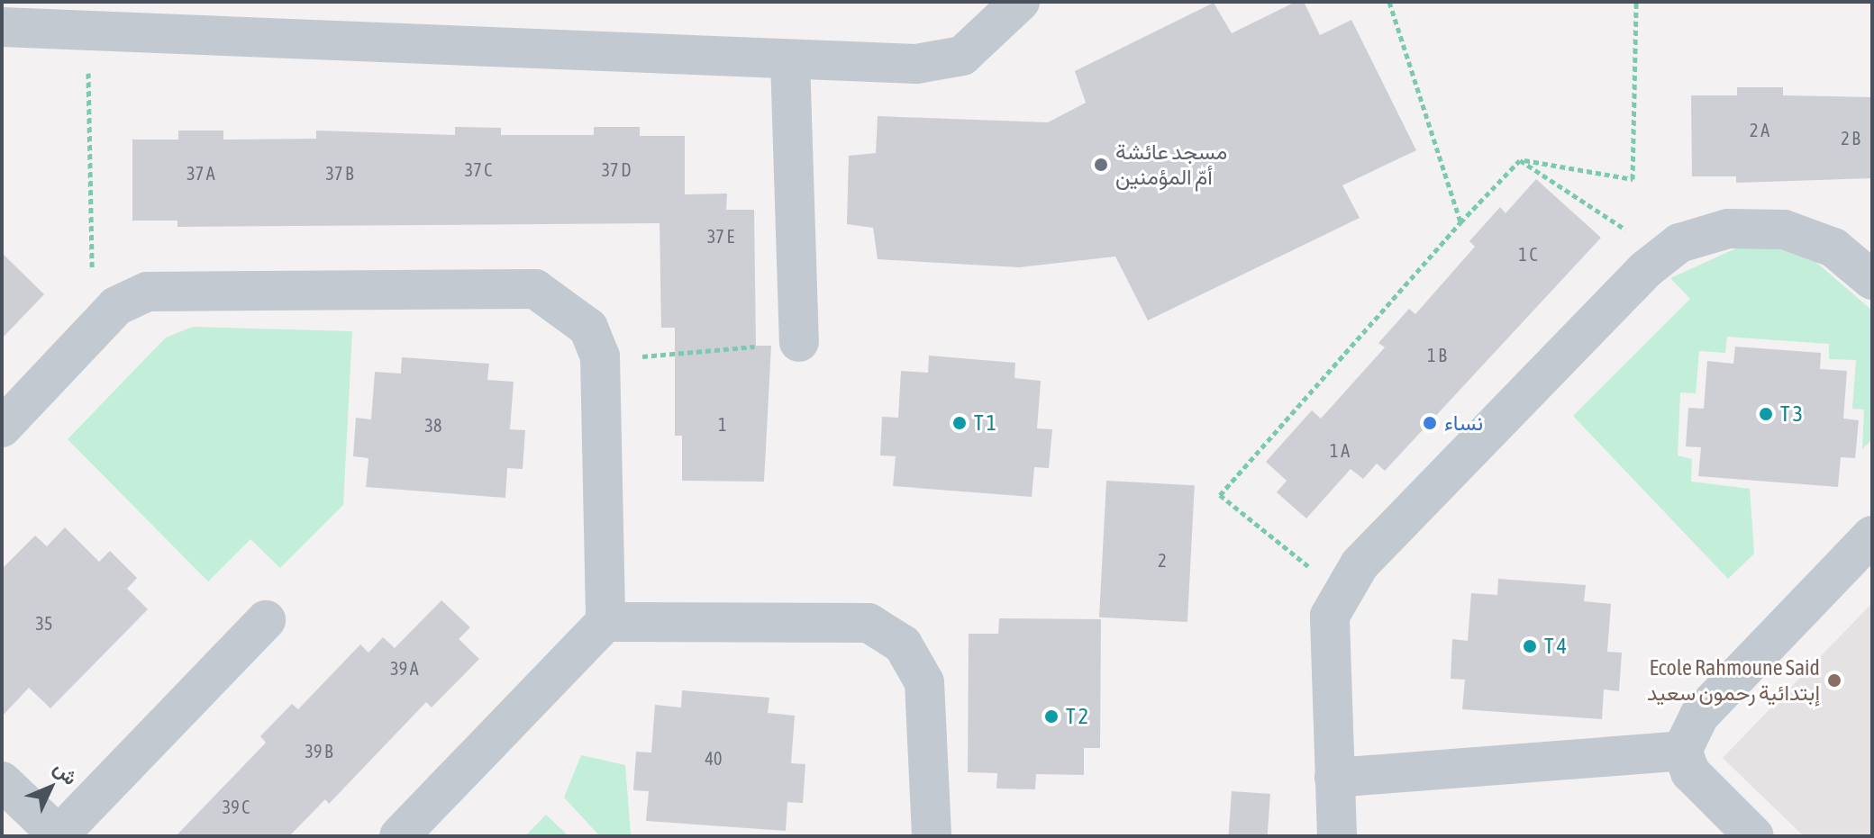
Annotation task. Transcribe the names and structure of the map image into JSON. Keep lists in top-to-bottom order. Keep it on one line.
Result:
{"places":["مسجد عائشة أمّ المؤمنين","T 3","T 1","نساء","T 4","Ecole Rahmoune Said إبتدائية رحمون سعيد","T 2"],"house_numbers":["2 A","2 B","37 C","37 D","37 A","37 B","37 E","1 C","1 B","1","38","1 A","2","35","39 A","39 B","40","39 C"],"north":"top right"}
